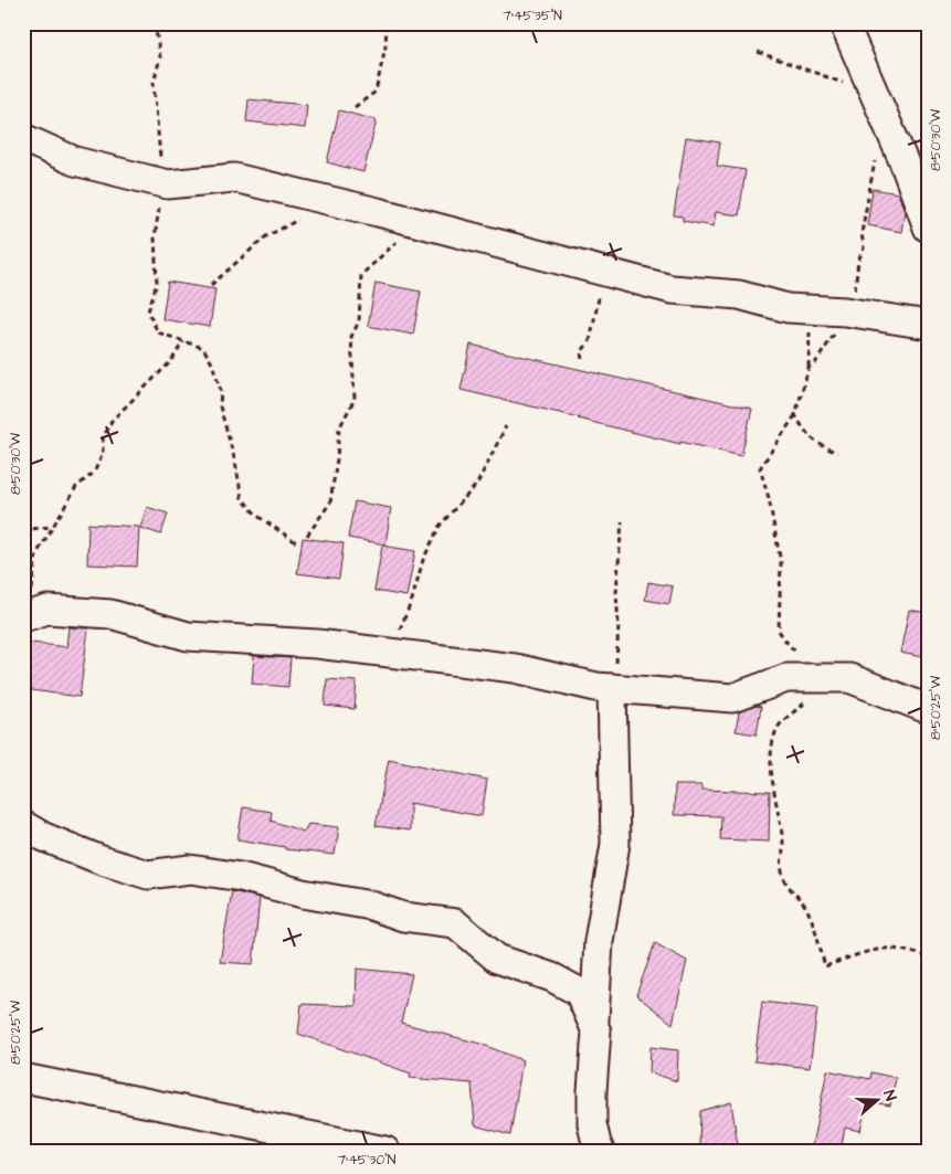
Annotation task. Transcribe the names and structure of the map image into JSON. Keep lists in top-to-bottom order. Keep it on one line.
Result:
{"north":"right","coordinates":["7°45'35\"N","8°50'30\"W","8°50'25\"W","7°45'30\"N"]}
